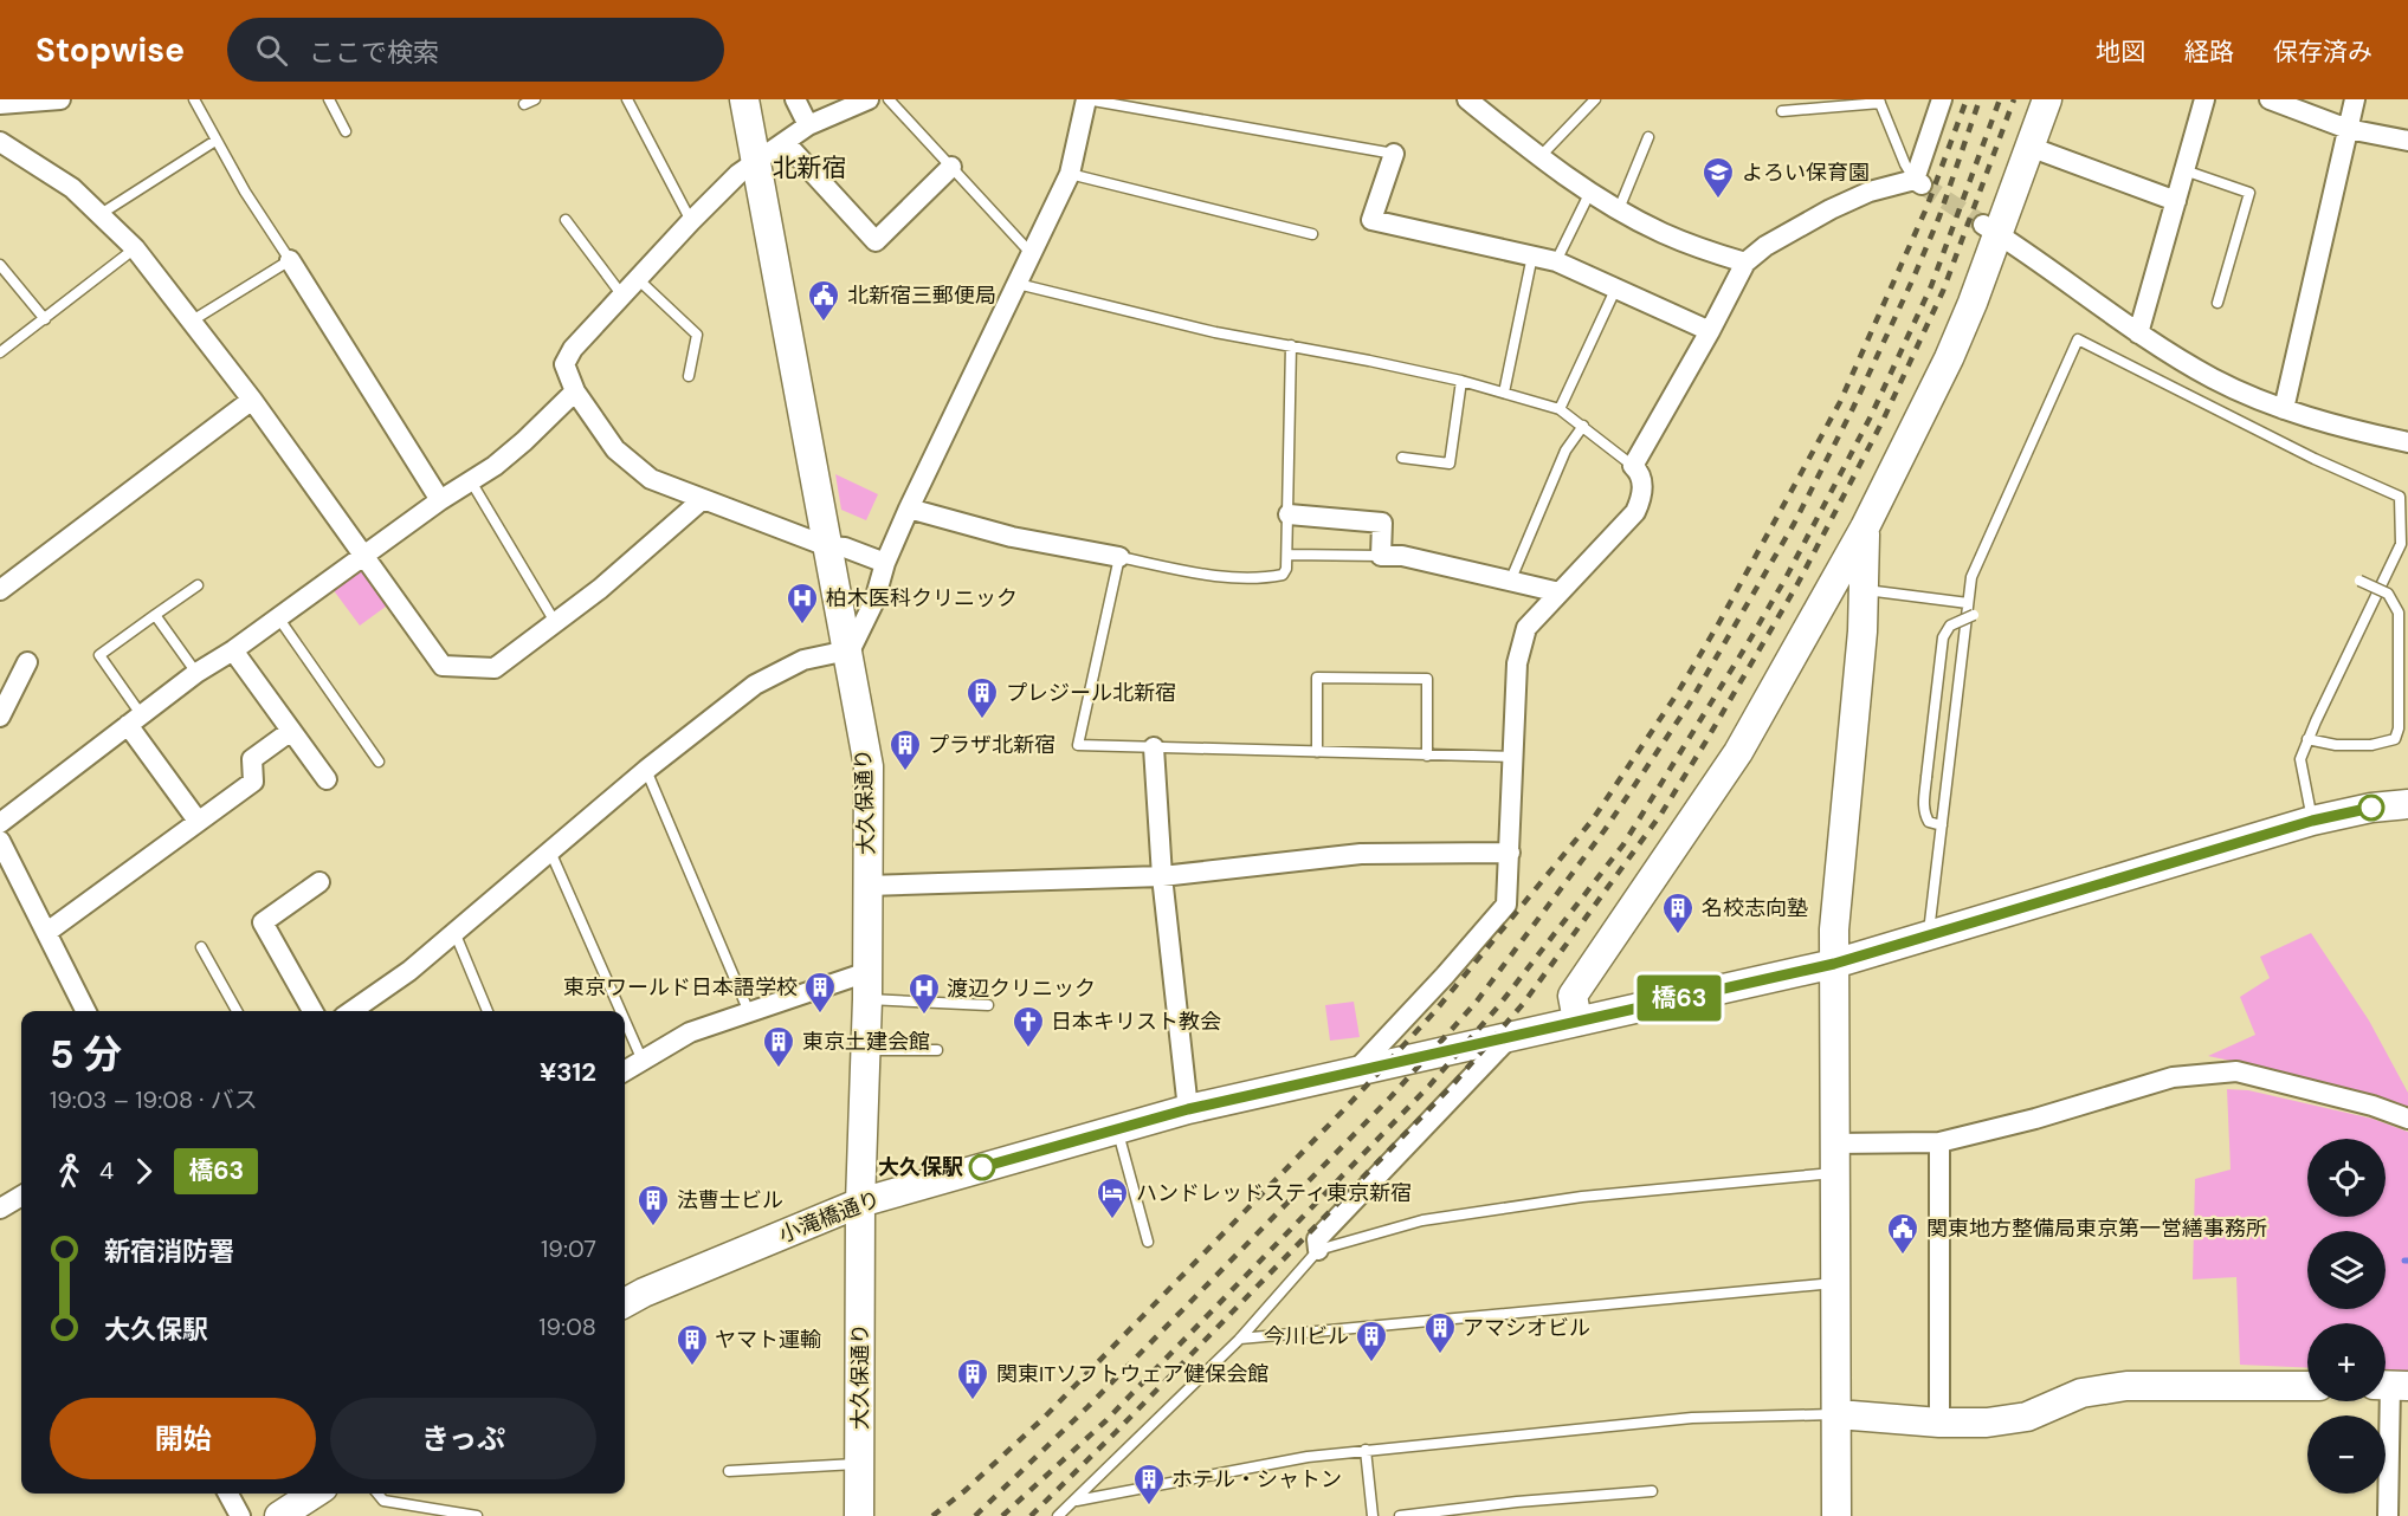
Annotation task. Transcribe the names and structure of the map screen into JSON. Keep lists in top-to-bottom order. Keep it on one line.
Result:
{"streets":{"street":["大久保通り","小滝橋通り"]},"crossings":[["大久保通り","小滝橋通り"]],"districts":["北新宿"],"places":{"school or university":["よろい保育園"],"public building":["北新宿三郵便局","関東地方整備局東京第一営繕事務所"],"hospital":["柏木医科クリニック","渡辺クリニック"],"building":["プレジール北新宿","プラザ北新宿","名校志向塾","東京ワールド日本語学校","東京土建会館","法曹士ビル","アマシオビル","今川ビル","ヤマト運輸","関東ITソフトウェア健保会館","ホテル・シャトン"],"church":["日本キリスト教会"],"other":["大久保駅"],"hotel":["ハンドレッドスティ東京新宿"]},"lines":["bus line 橋63"],"page":{"header":"Stopwise","search":"ここで検索","nav":["地図","経路","保存済み"],"on_map":"橋63","heading":["5 分","19:03 – 19:08 · バス","¥312"],"legs":["4","橋63"],"map_buttons":["+","−"],"list":[{"name":"新宿消防署","value":"19:07"},{"name":"大久保駅","value":"19:08"}],"buttons":["開始","きっぷ"]}}
